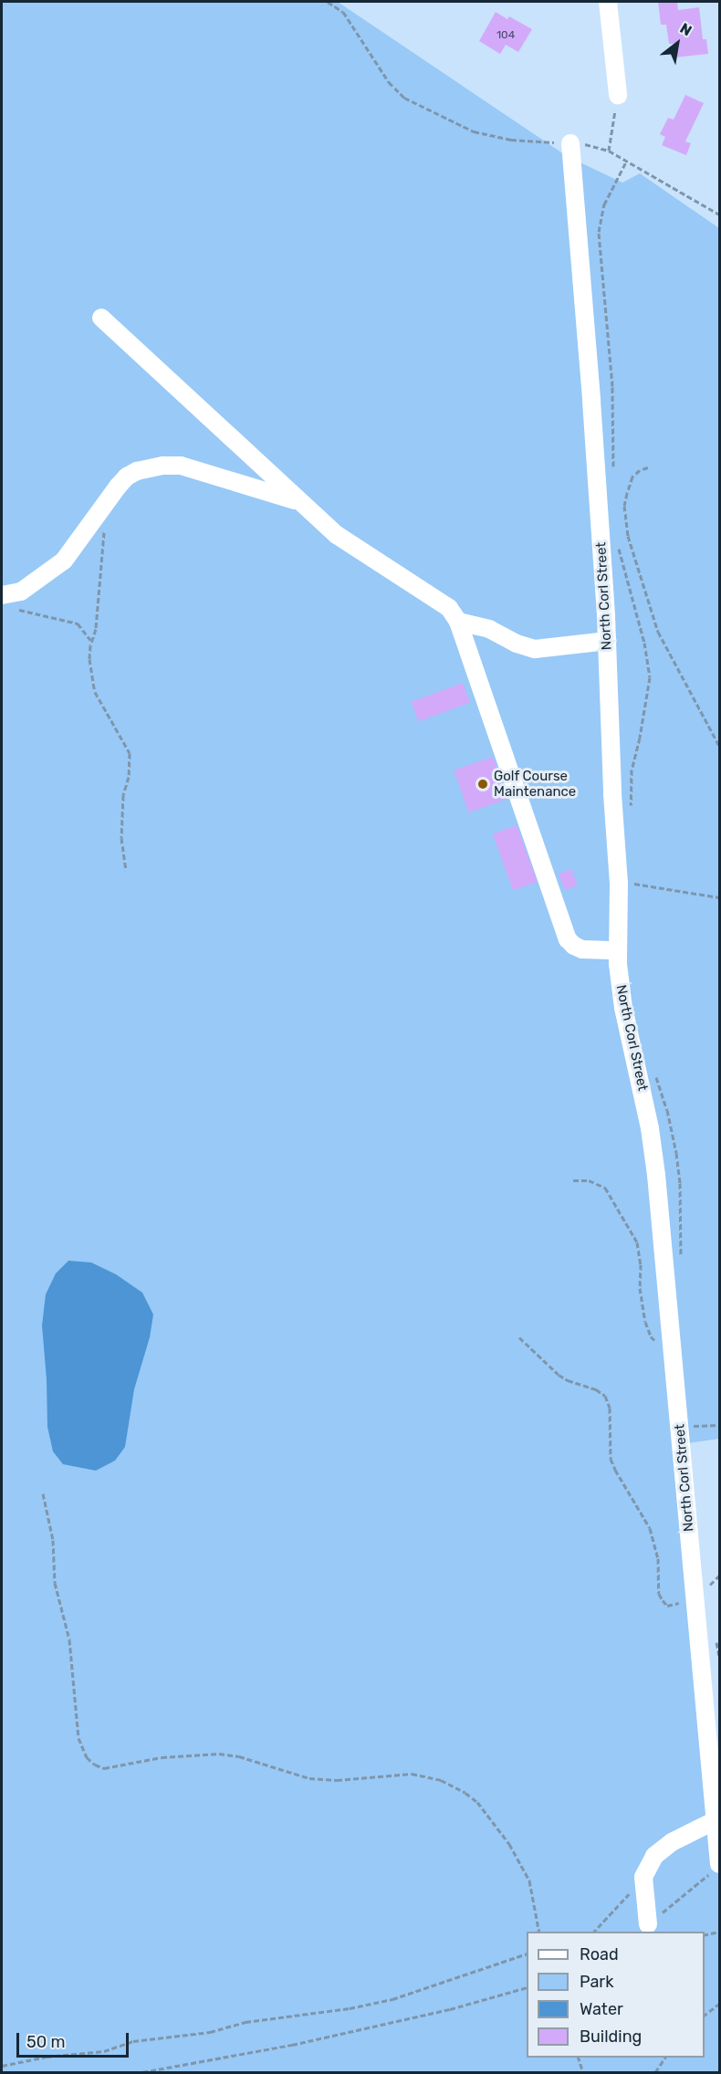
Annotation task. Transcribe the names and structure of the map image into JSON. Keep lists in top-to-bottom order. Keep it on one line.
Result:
{"streets":{"street":["North Corl Street"]},"places":["Golf Course Maintenance"],"house_numbers":["104"],"legend":["Road","Park","Water","Building"],"scale_bar":"50 m","north":"top right"}
